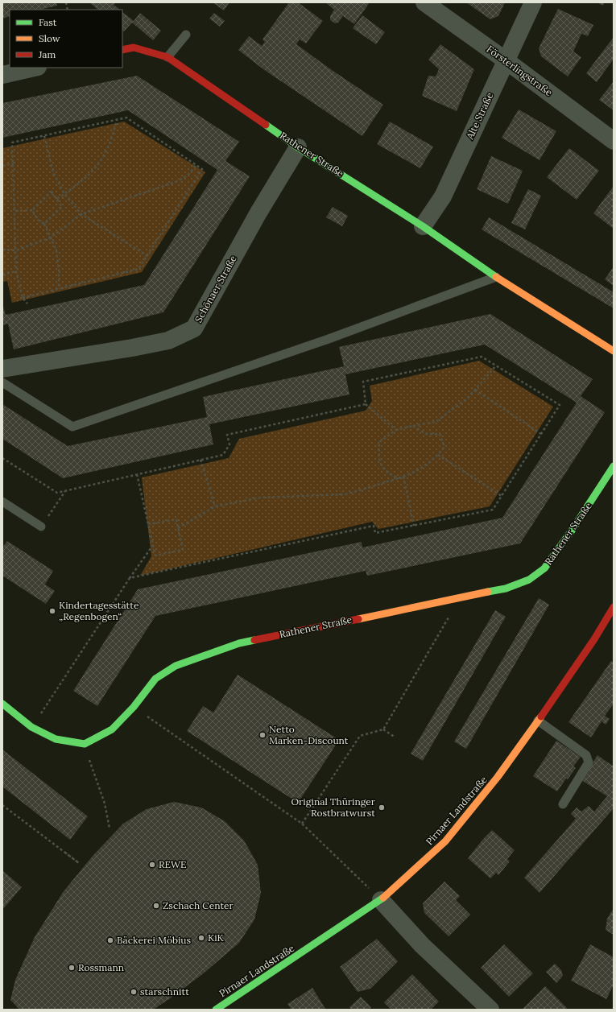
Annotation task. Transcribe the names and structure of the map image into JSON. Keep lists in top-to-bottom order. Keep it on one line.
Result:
{"streets":{"street":["Försterlingstraße","Alte Straße","Rathener Straße","Schönaer Straße","Pirnaer Landstraße"]},"crossings":[["Försterlingstraße","Alte Straße"],["Alte Straße","Rathener Straße"],["Rathener Straße","Schönaer Straße"]],"places":["Kindertagesstätte „Regenbogen“","Netto Marken-Discount","Original Thüringer Rostbratwurst","REWE","Zschach Center","KiK","Bäckerei Möbius","Rossmann","starschnitt"],"legend":["Fast","Slow","Jam"]}
